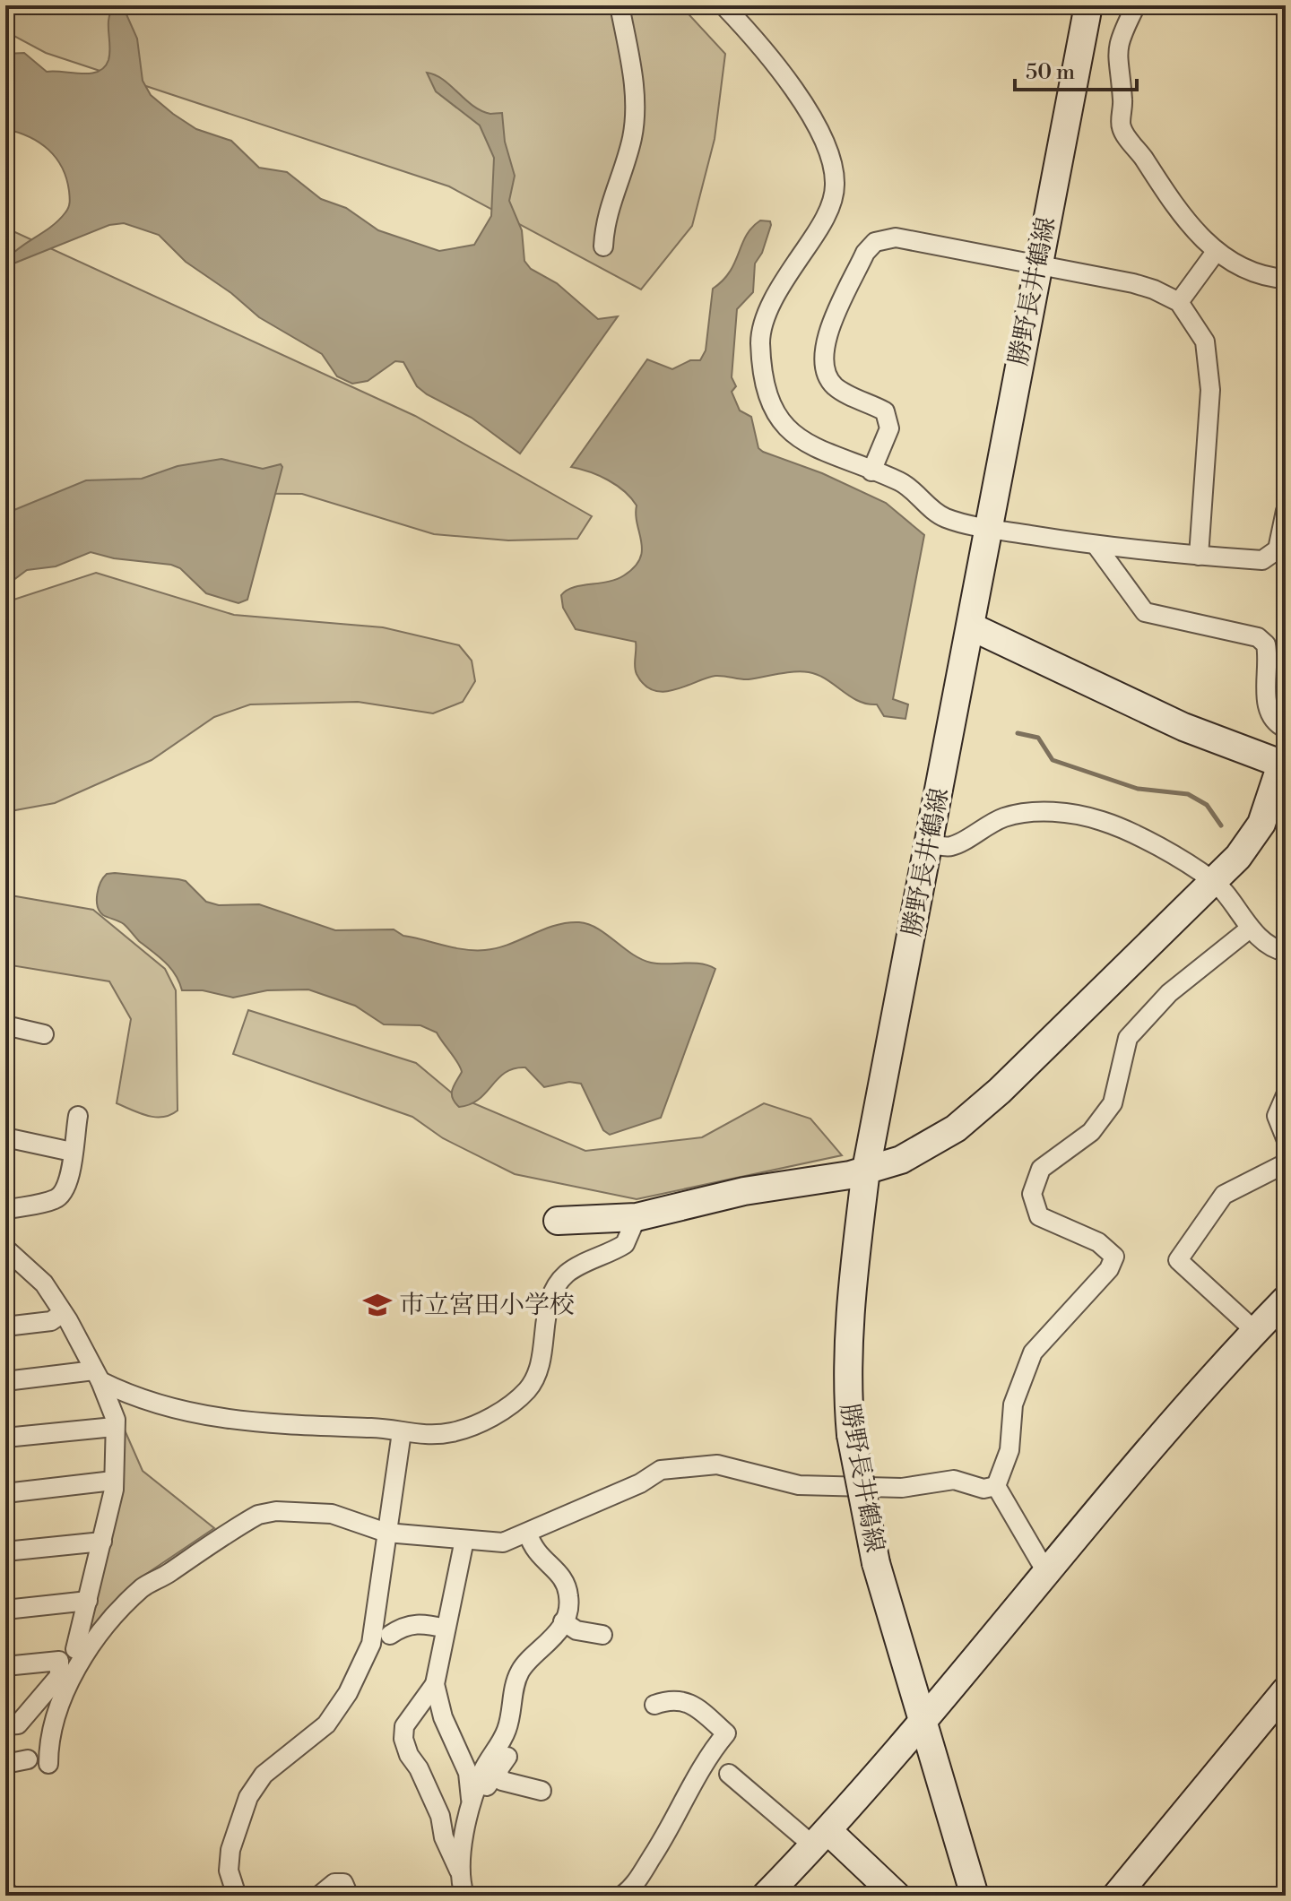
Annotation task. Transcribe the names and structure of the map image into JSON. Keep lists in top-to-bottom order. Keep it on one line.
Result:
{"streets":{"street":["勝野長井鶴線"]},"places":{"school or university":["市立宮田小学校"]},"scale_bar":"50 m"}
